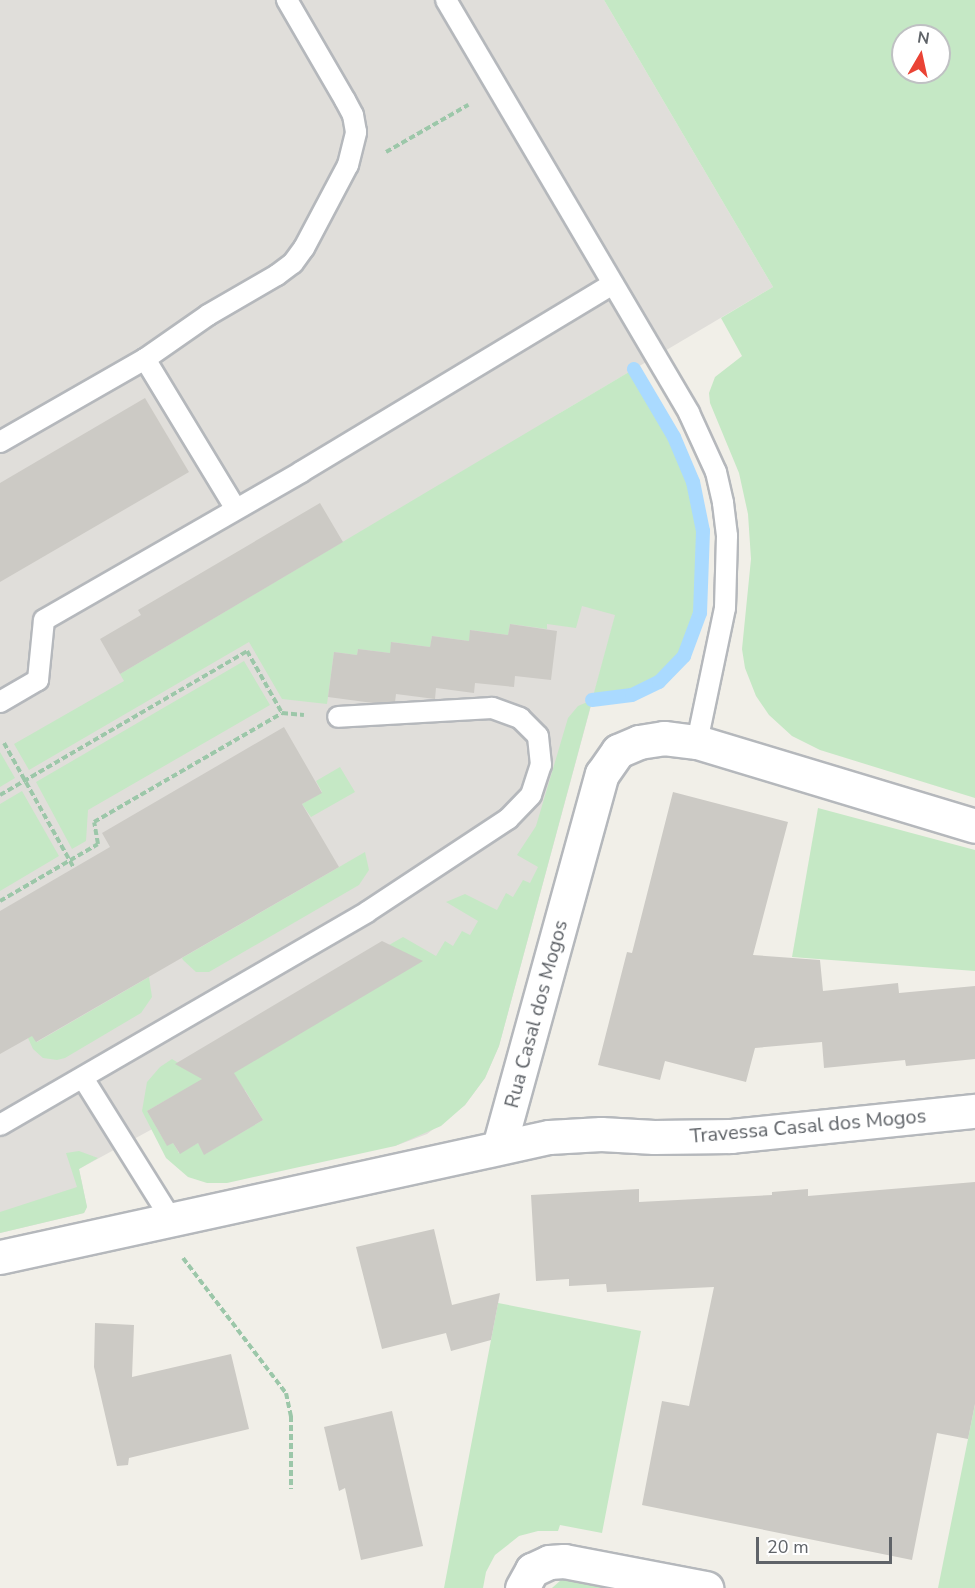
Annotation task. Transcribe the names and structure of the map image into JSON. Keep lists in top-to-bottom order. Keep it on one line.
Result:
{"streets":{"street":["Rua Casal dos Mogos","Travessa Casal dos Mogos"]},"crossings":[["Rua Casal dos Mogos","Travessa Casal dos Mogos"]],"scale_bar":"20 m","north":"top"}
